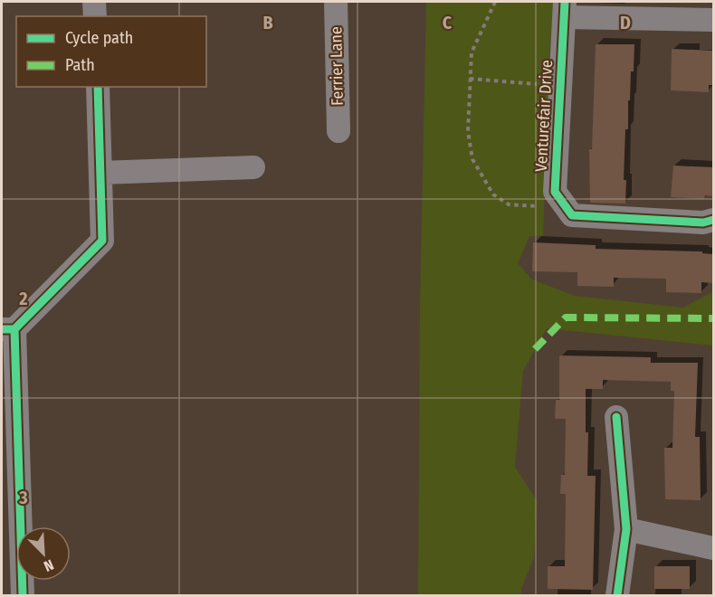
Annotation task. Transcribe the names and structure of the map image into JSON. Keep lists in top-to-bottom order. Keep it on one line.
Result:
{"streets":{"street":["Ferrier Lane","Venturefair Drive"]},"legend":["Cycle path","Path"],"north":"bottom right","grid":{"columns":["B","C","D"],"rows":["2","3"]}}
